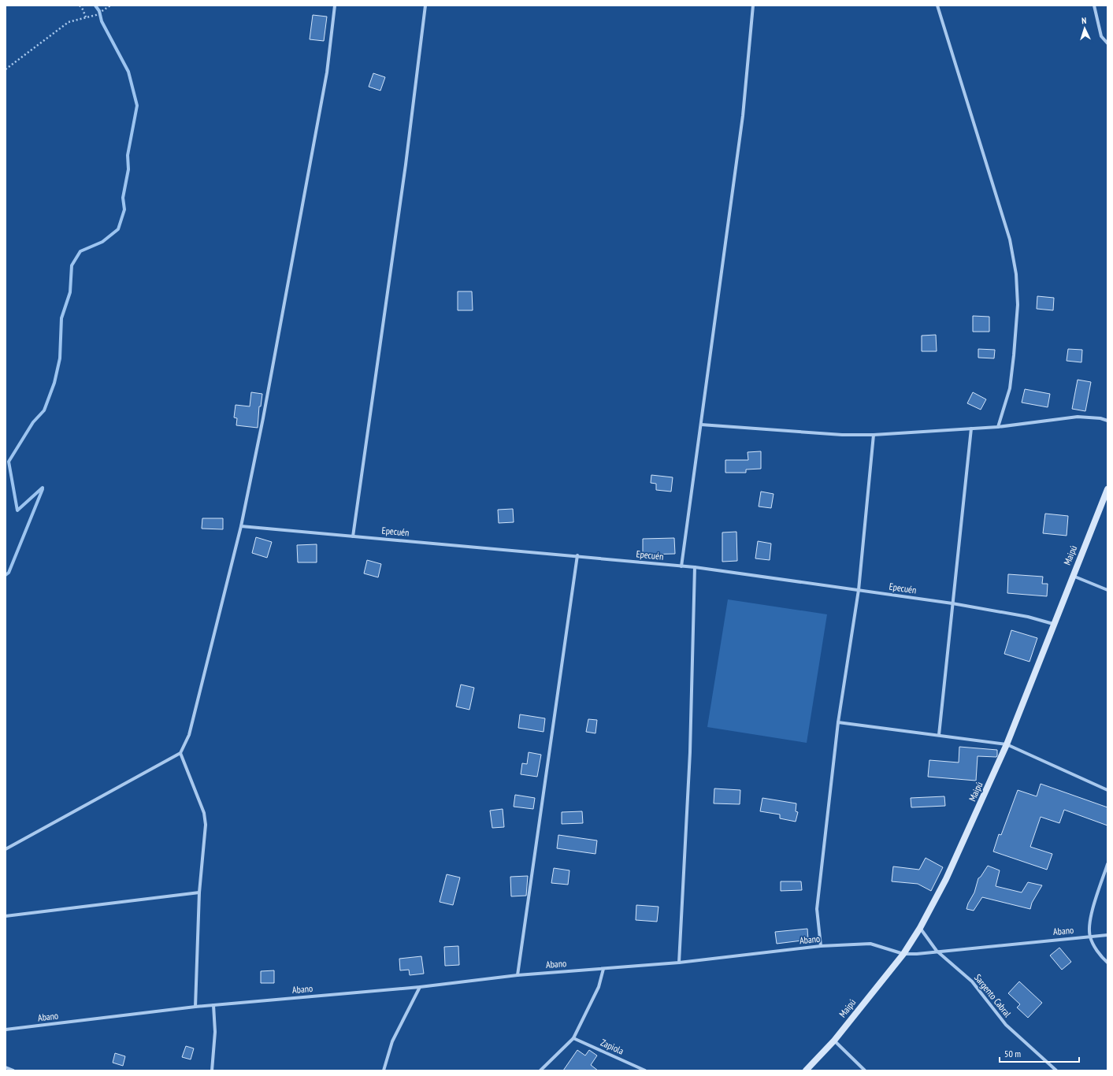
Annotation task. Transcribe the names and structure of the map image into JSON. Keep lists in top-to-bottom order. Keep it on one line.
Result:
{"streets":{"main road":["Maipú"],"street":["Epecuén","Abano","Sargento Cabral","Zapiola"]},"crossings":[["Epecuén","Maipú"],["Maipú","Abano"],["Maipú","Sargento Cabral"],["Abano","Sargento Cabral"]],"scale_bar":"50 m","north":"top"}
